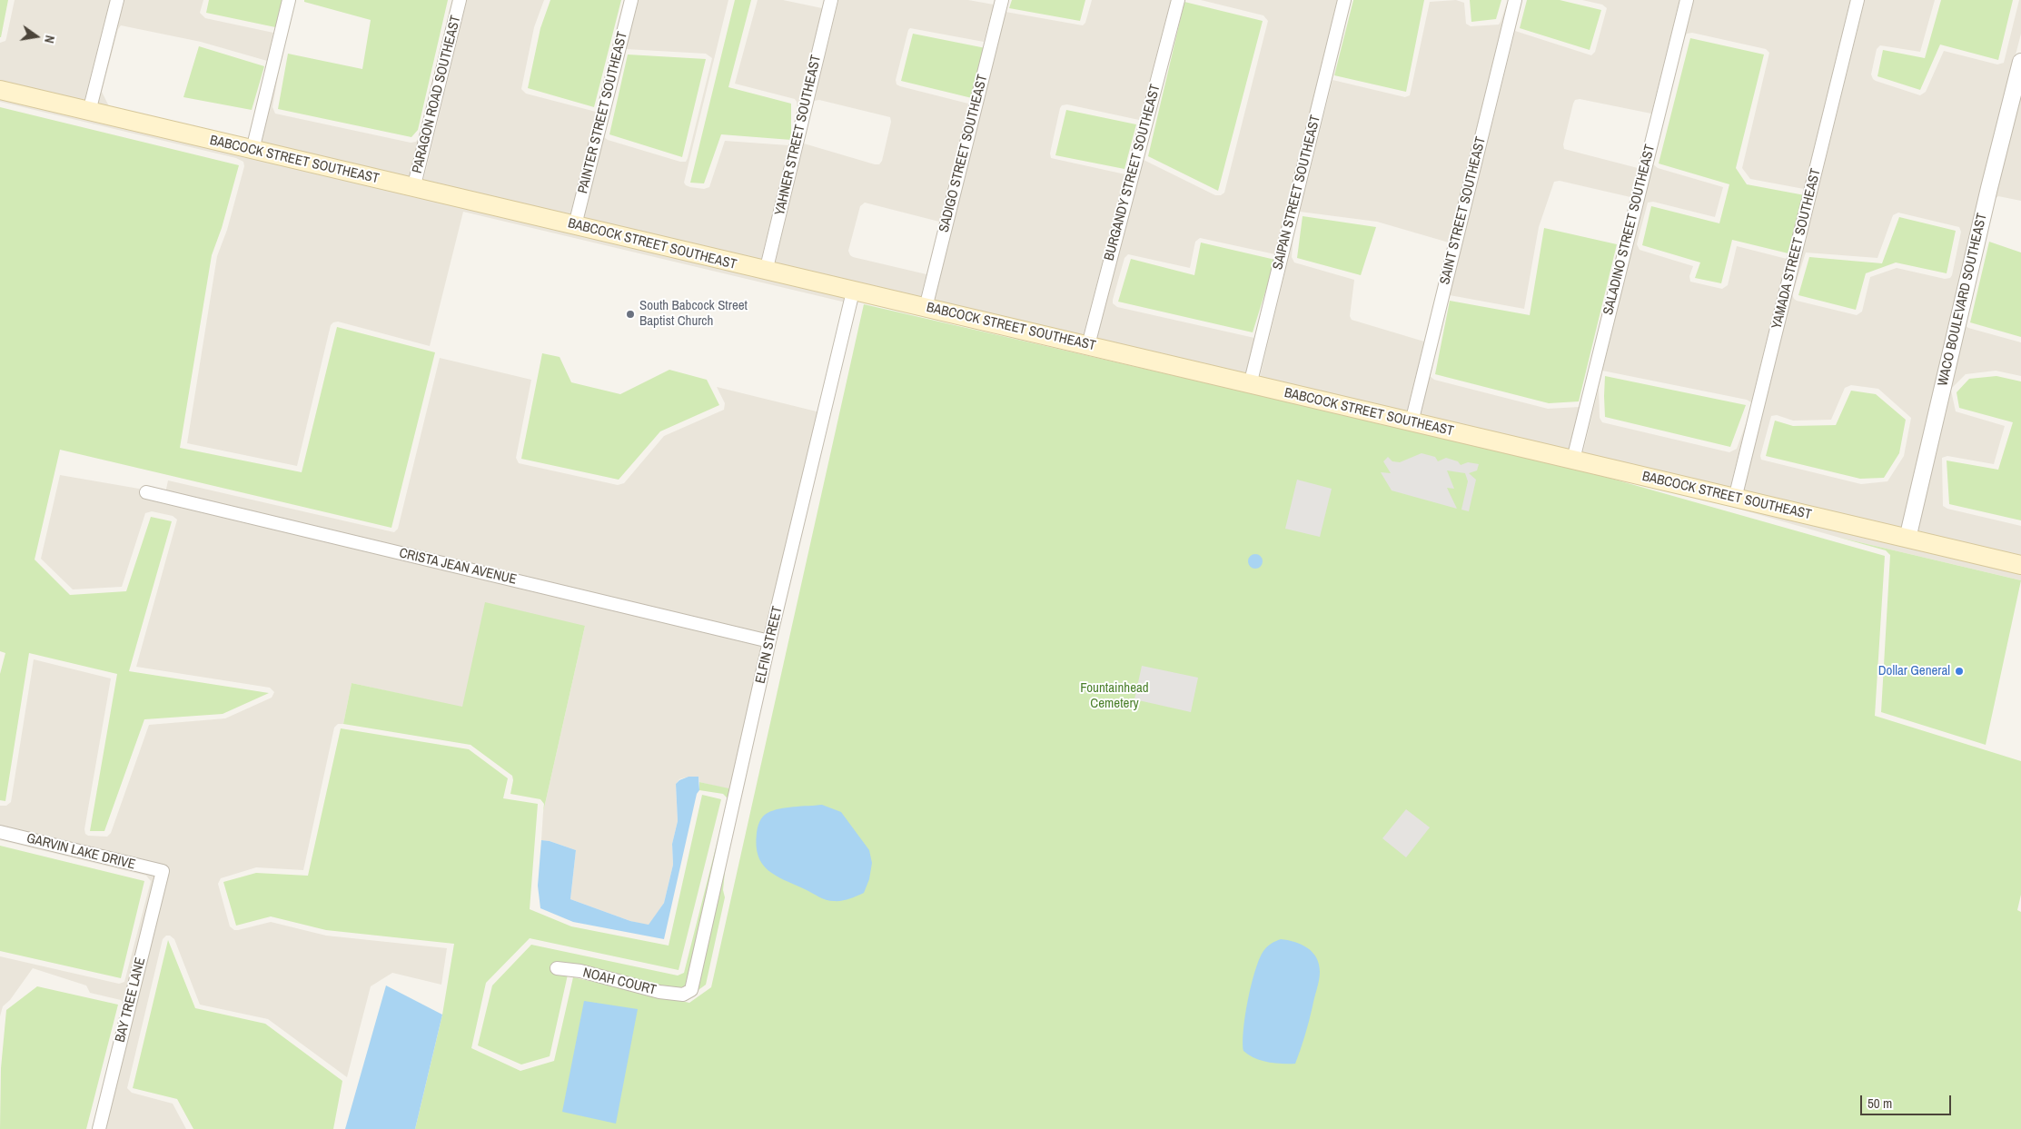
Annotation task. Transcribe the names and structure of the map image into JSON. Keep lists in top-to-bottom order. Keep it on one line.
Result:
{"streets":{"main road":["BABCOCK STREET SOUTHEAST"],"street":["PARAGON ROAD SOUTHEAST","PAINTER STREET SOUTHEAST","YAHNER STREET SOUTHEAST","SADIGO STREET SOUTHEAST","BURGANDY STREET SOUTHEAST","SAIPAN STREET SOUTHEAST","SAINT STREET SOUTHEAST","SALADINO STREET SOUTHEAST","YAMADA STREET SOUTHEAST","WACO BOULEVARD SOUTHEAST","CRISTA JEAN AVENUE","ELFIN STREET","GARVIN LAKE DRIVE","NOAH COURT","BAY TREE LANE"]},"crossings":[["PARAGON ROAD SOUTHEAST","BABCOCK STREET SOUTHEAST"],["PAINTER STREET SOUTHEAST","BABCOCK STREET SOUTHEAST"],["YAHNER STREET SOUTHEAST","BABCOCK STREET SOUTHEAST"],["SADIGO STREET SOUTHEAST","BABCOCK STREET SOUTHEAST"],["BABCOCK STREET SOUTHEAST","BURGANDY STREET SOUTHEAST"],["BABCOCK STREET SOUTHEAST","SAIPAN STREET SOUTHEAST"],["BABCOCK STREET SOUTHEAST","SAINT STREET SOUTHEAST"],["BABCOCK STREET SOUTHEAST","SALADINO STREET SOUTHEAST"],["BABCOCK STREET SOUTHEAST","YAMADA STREET SOUTHEAST"],["BABCOCK STREET SOUTHEAST","WACO BOULEVARD SOUTHEAST"],["BABCOCK STREET SOUTHEAST","ELFIN STREET"],["CRISTA JEAN AVENUE","ELFIN STREET"],["ELFIN STREET","NOAH COURT"],["GARVIN LAKE DRIVE","BAY TREE LANE"]],"parks":["Fountainhead Cemetery"],"places":["South Babcock Street Baptist Church","Dollar General"],"scale_bar":"50 m","north":"right"}
